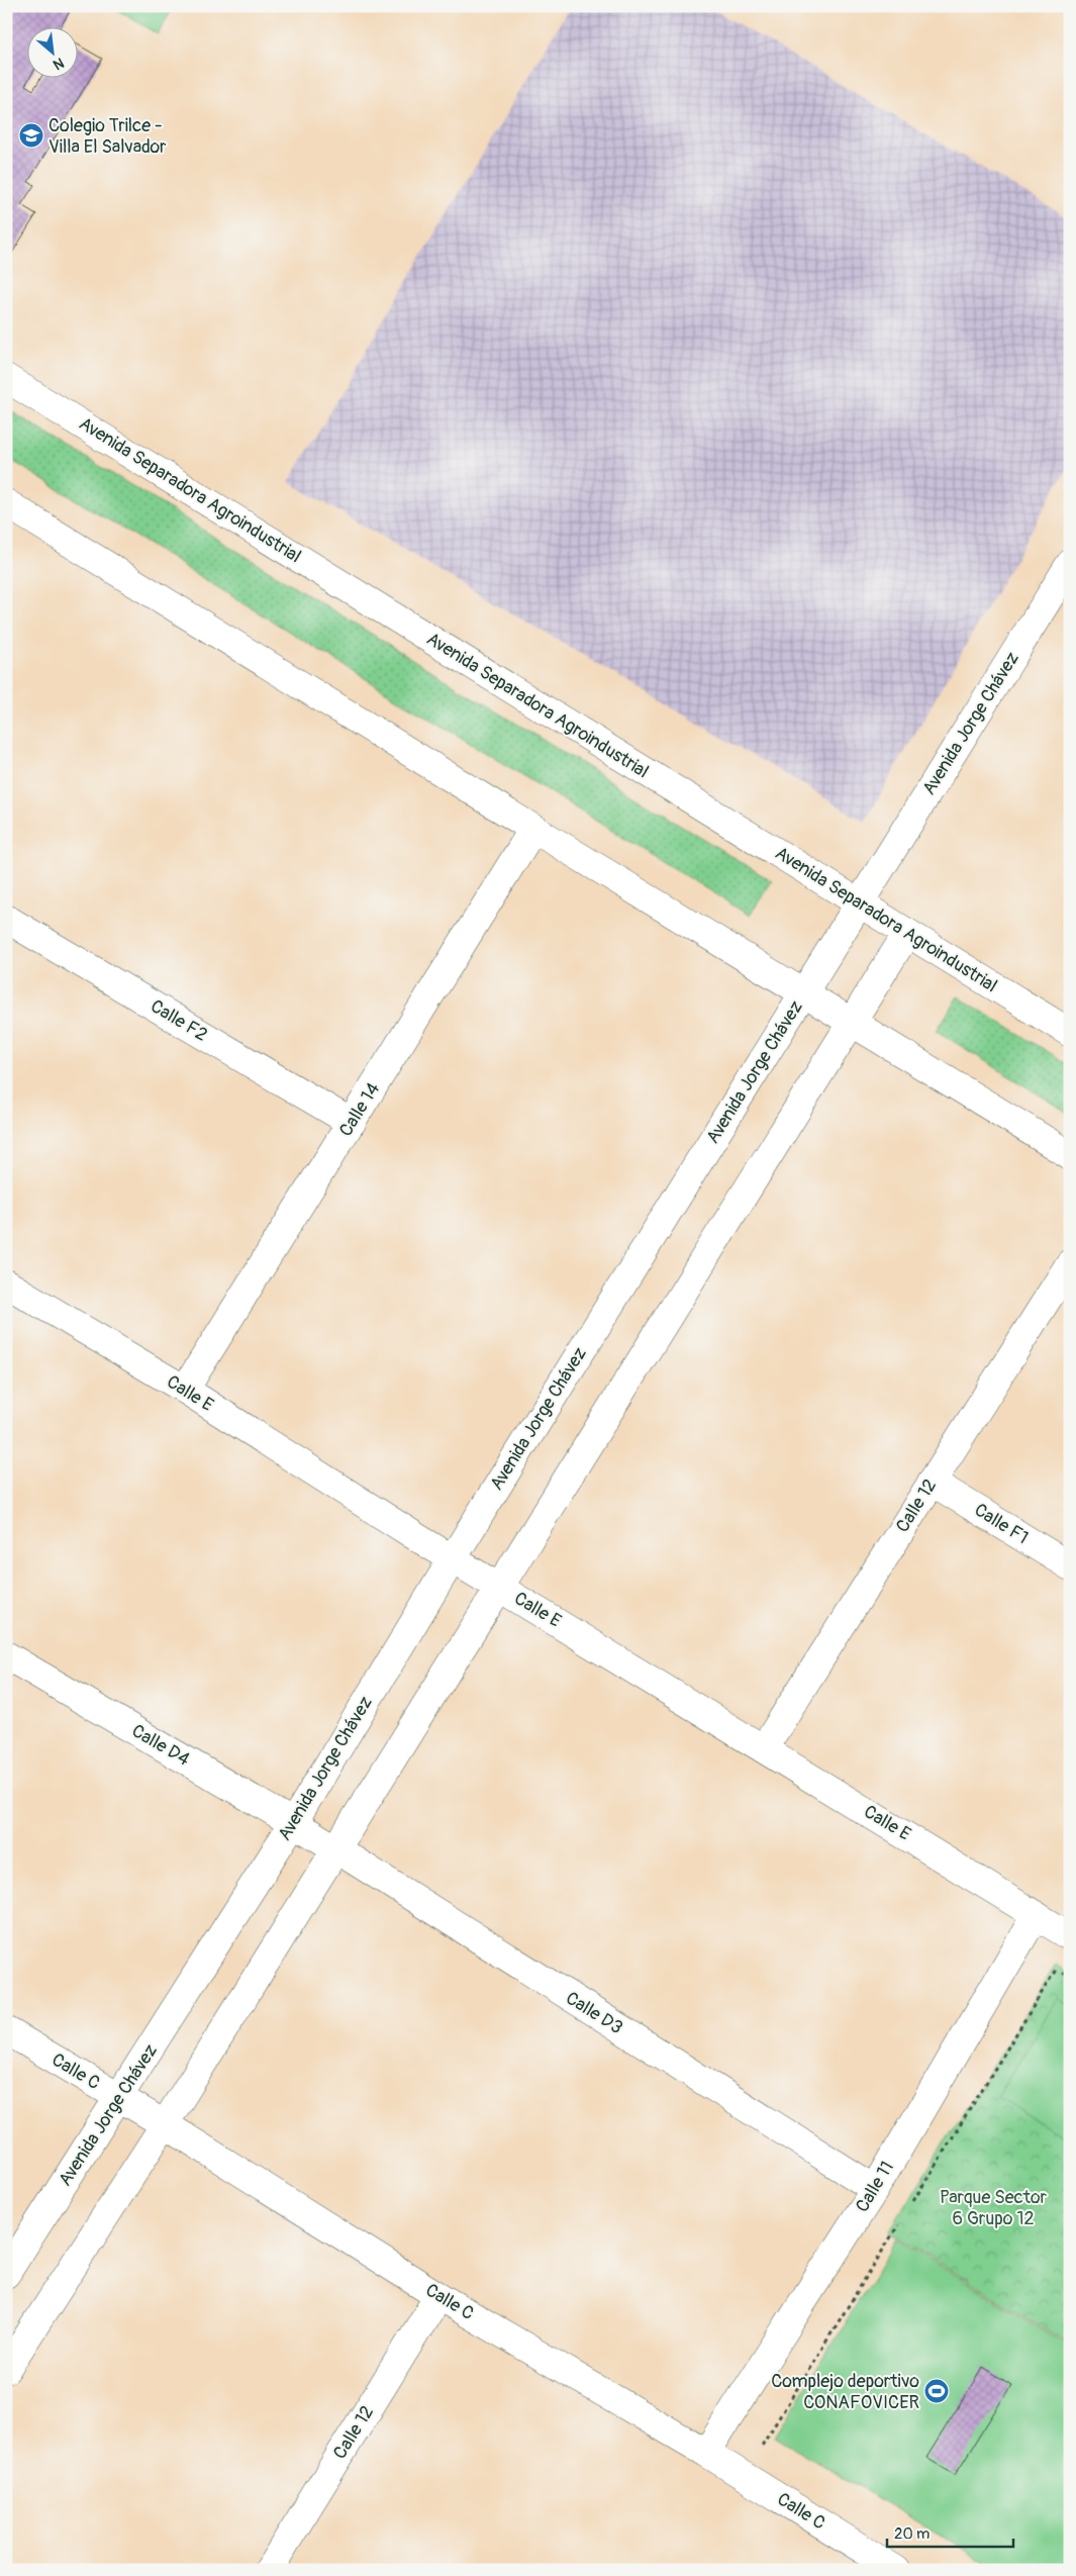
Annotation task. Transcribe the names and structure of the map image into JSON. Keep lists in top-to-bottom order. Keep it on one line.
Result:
{"streets":{"street":["Avenida Separadora Agroindustrial","Avenida Jorge Chávez","Calle F2","Calle 14","Calle E","Calle 12","Calle F1","Calle D4","Calle D3","Calle C","Calle 11"]},"crossings":[["Avenida Separadora Agroindustrial","Avenida Jorge Chávez"],["Avenida Jorge Chávez","Calle E"],["Avenida Jorge Chávez","Calle D4"],["Avenida Jorge Chávez","Calle D3"],["Avenida Jorge Chávez","Calle C"],["Calle F2","Calle 14"],["Calle 14","Calle E"],["Calle E","Calle 12"],["Calle E","Calle 11"],["Calle 12","Calle F1"],["Calle 12","Calle C"],["Calle D4","Calle D3"],["Calle D3","Calle 11"],["Calle C","Calle 11"]],"parks":["Parque Sector 6 Grupo 12"],"places":{"school or university":["Colegio Trilce - Villa El Salvador"],"sports":["Complejo deportivo CONAFOVICER"]},"scale_bar":"20 m","north":"bottom right"}
